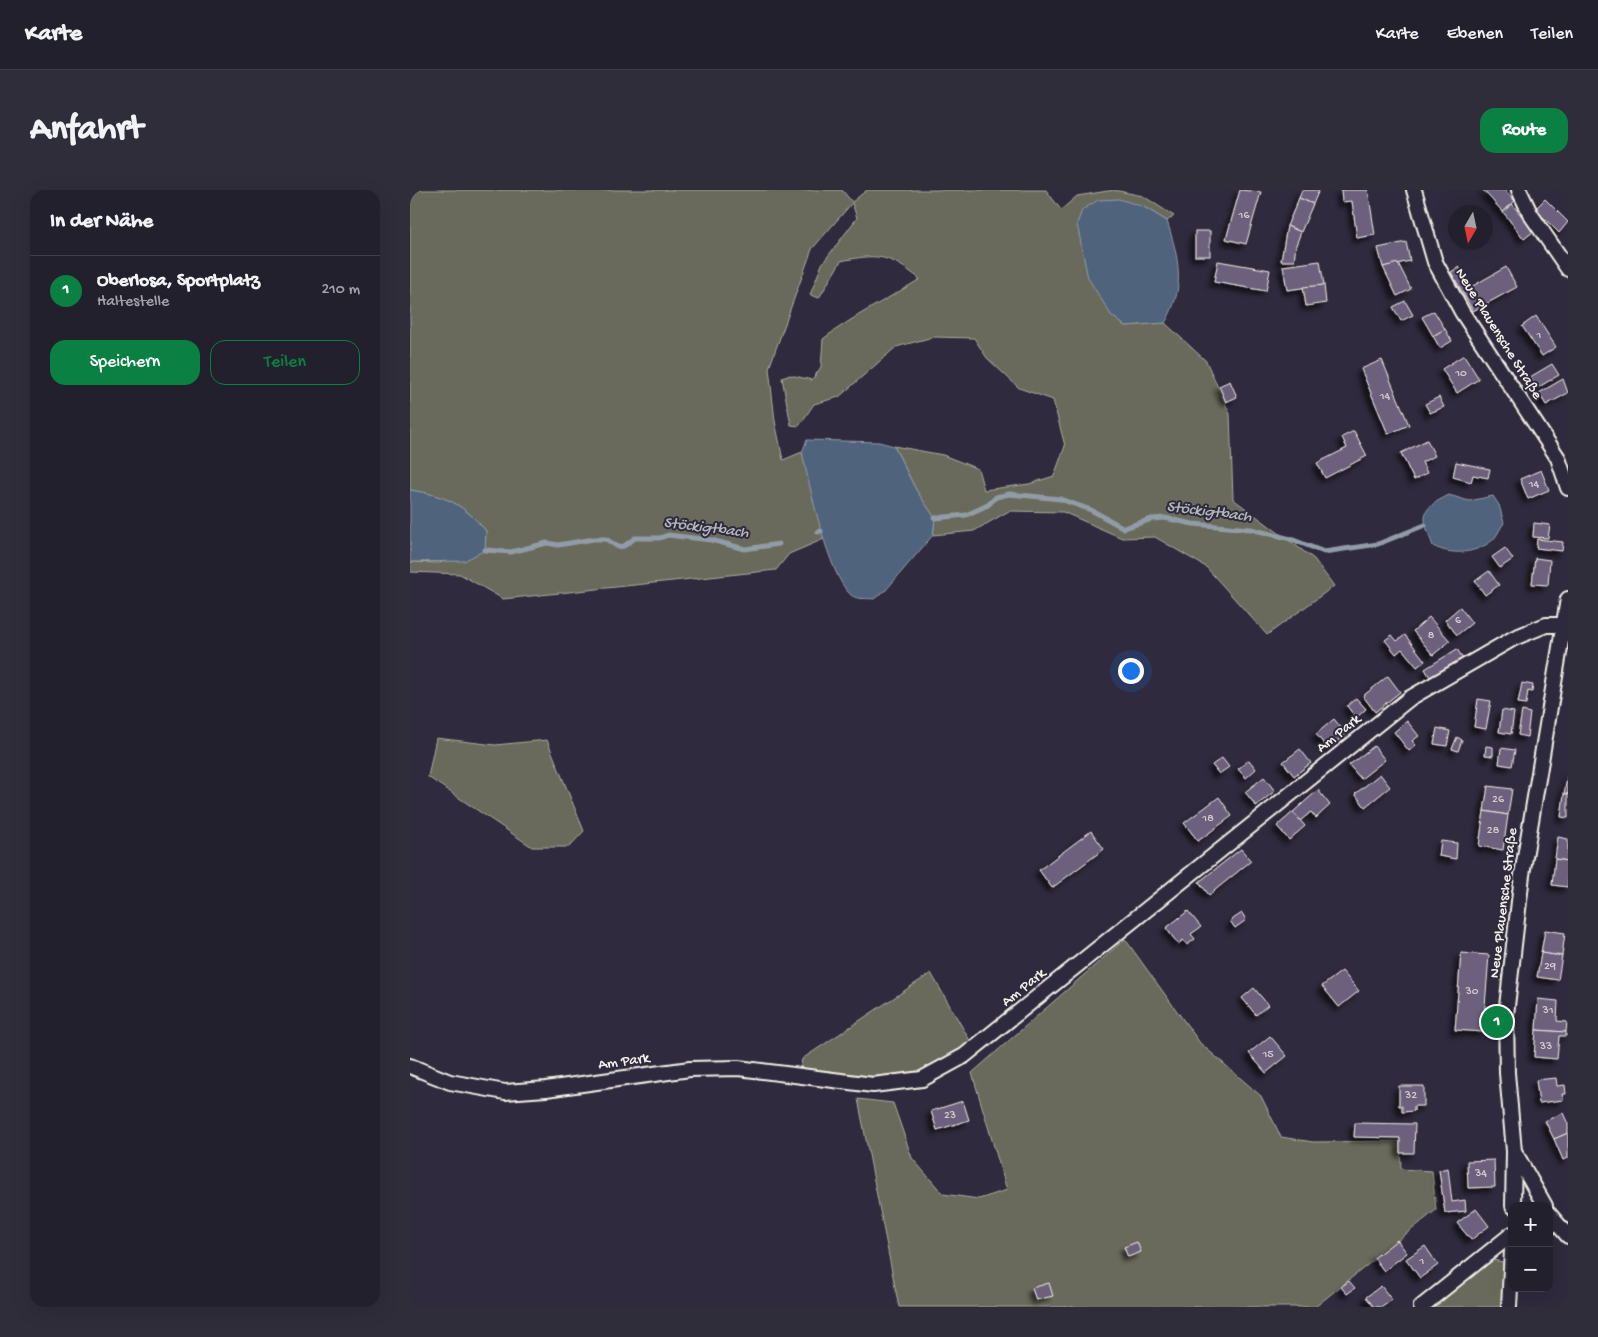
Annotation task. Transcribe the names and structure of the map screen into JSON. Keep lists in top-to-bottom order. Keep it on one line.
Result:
{"streets":{"street":["Neue Plauensche Straße","Am Park"]},"crossings":[["Neue Plauensche Straße","Am Park"]],"water":["Stöckigtbach"],"house_numbers":["16","1","10","14","14","6","8","26","18","28","29","30","31","33","15","32","23","34","1"],"north":"bottom","page":{"header":"Karte","nav":["Karte","Ebenen","Teilen"],"buttons":["Route",["Speichern","Teilen"]],"title":"Anfahrt","heading":"In der Nähe","list":[{"mark":"1","name":"Oberlosa, Sportplatz","note":"Haltestelle","value":"210 m"}],"pins":"1","map_buttons":["+","−"]}}
